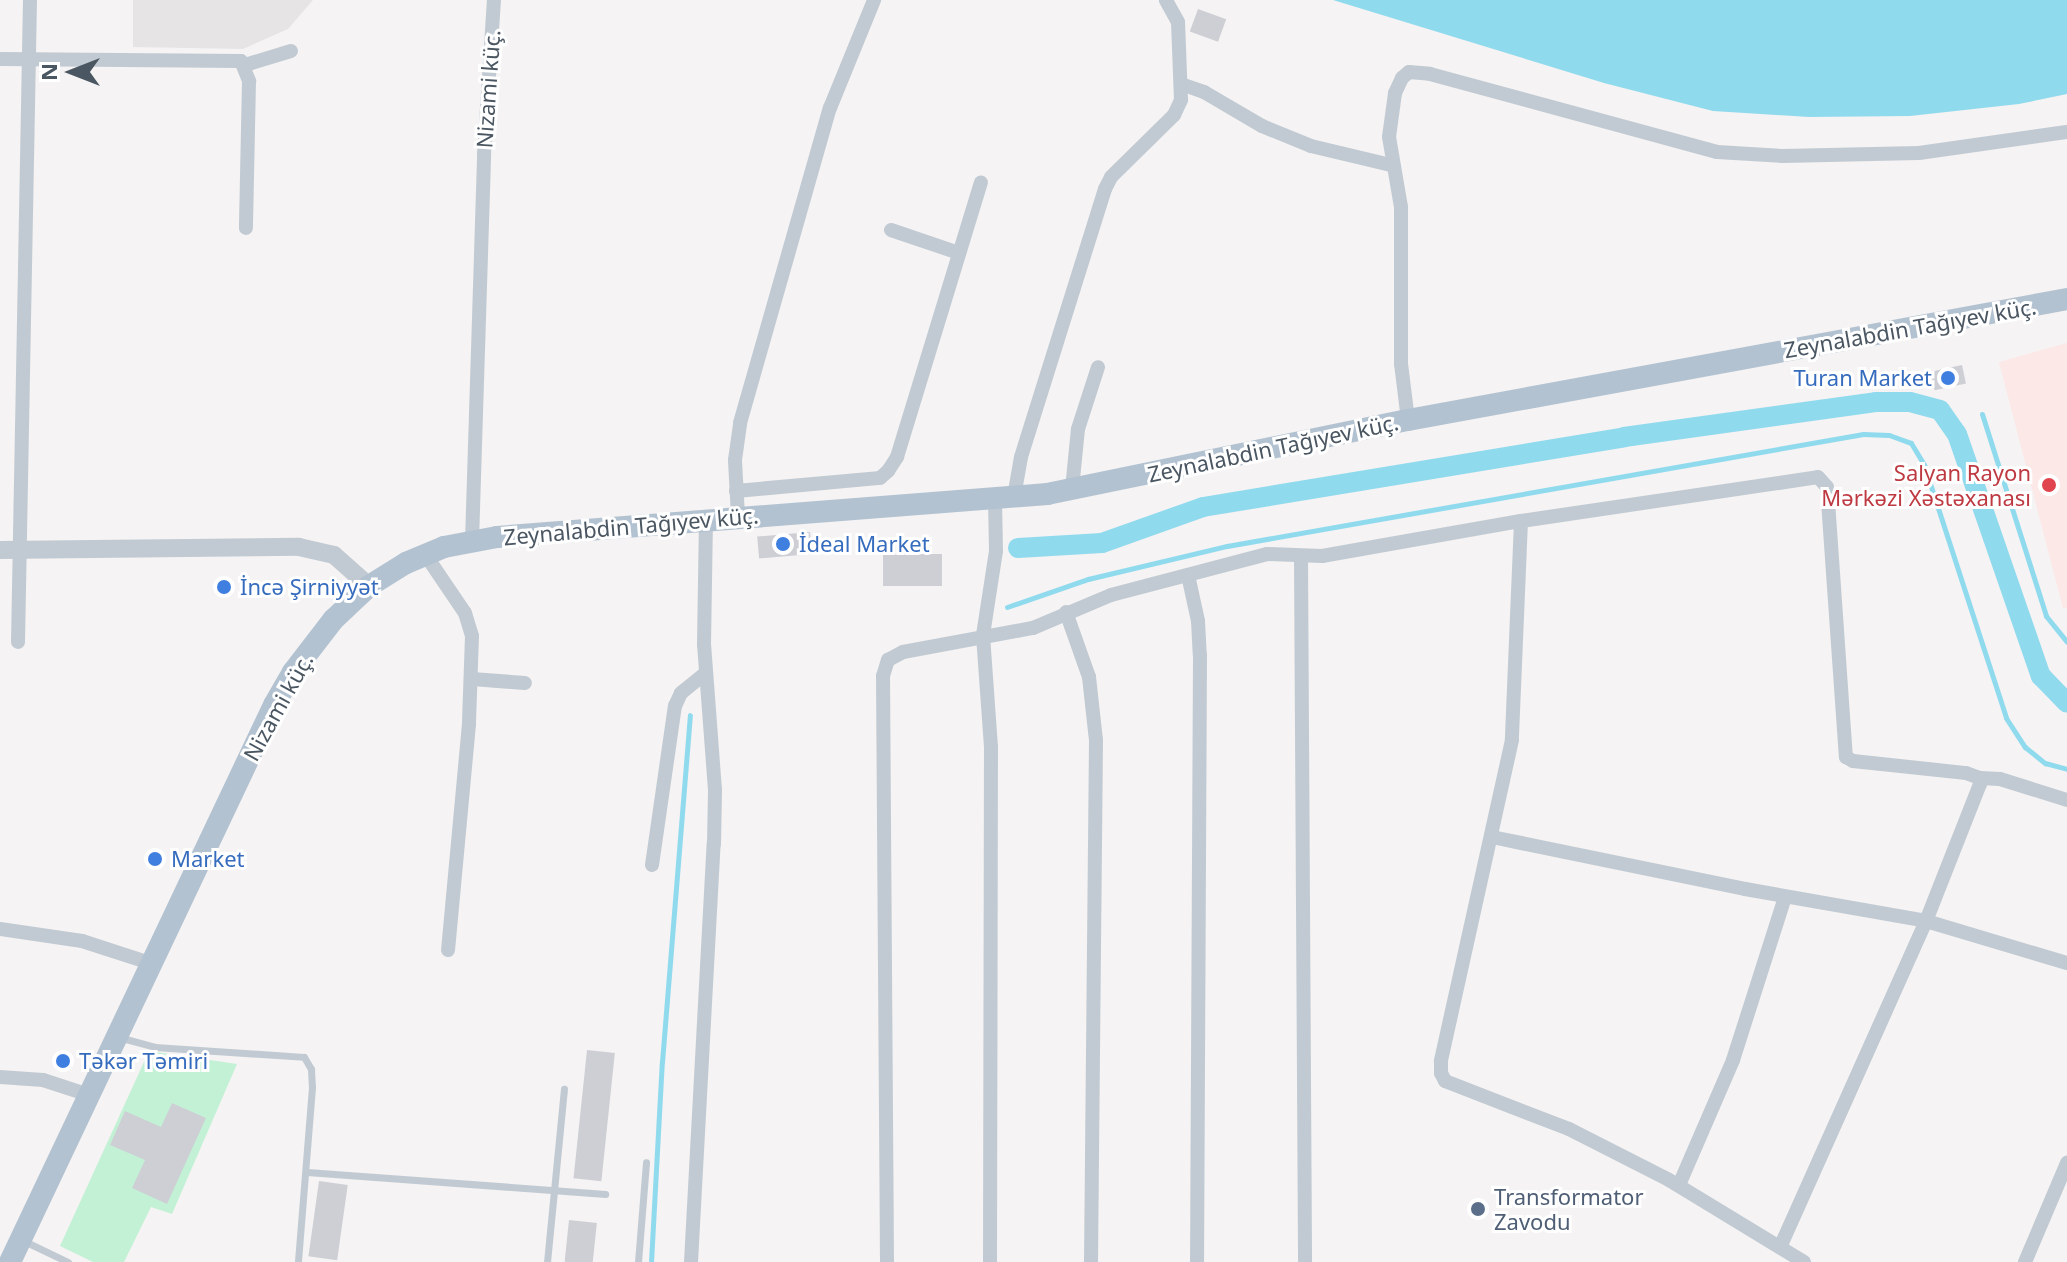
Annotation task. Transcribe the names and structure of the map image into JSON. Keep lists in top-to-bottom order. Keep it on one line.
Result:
{"streets":{"main road":["Nizami küç.","Zeynalabdin Tağıyev küç."]},"crossings":[["Nizami küç.","Zeynalabdin Tağıyev küç."]],"places":["Turan Market","Salyan Rayon Mərkəzi Xəstəxanası","İdeal Market","İncə Şirniyyət","Market","Təkər Təmiri","Transformator Zavodu"],"north":"left"}
